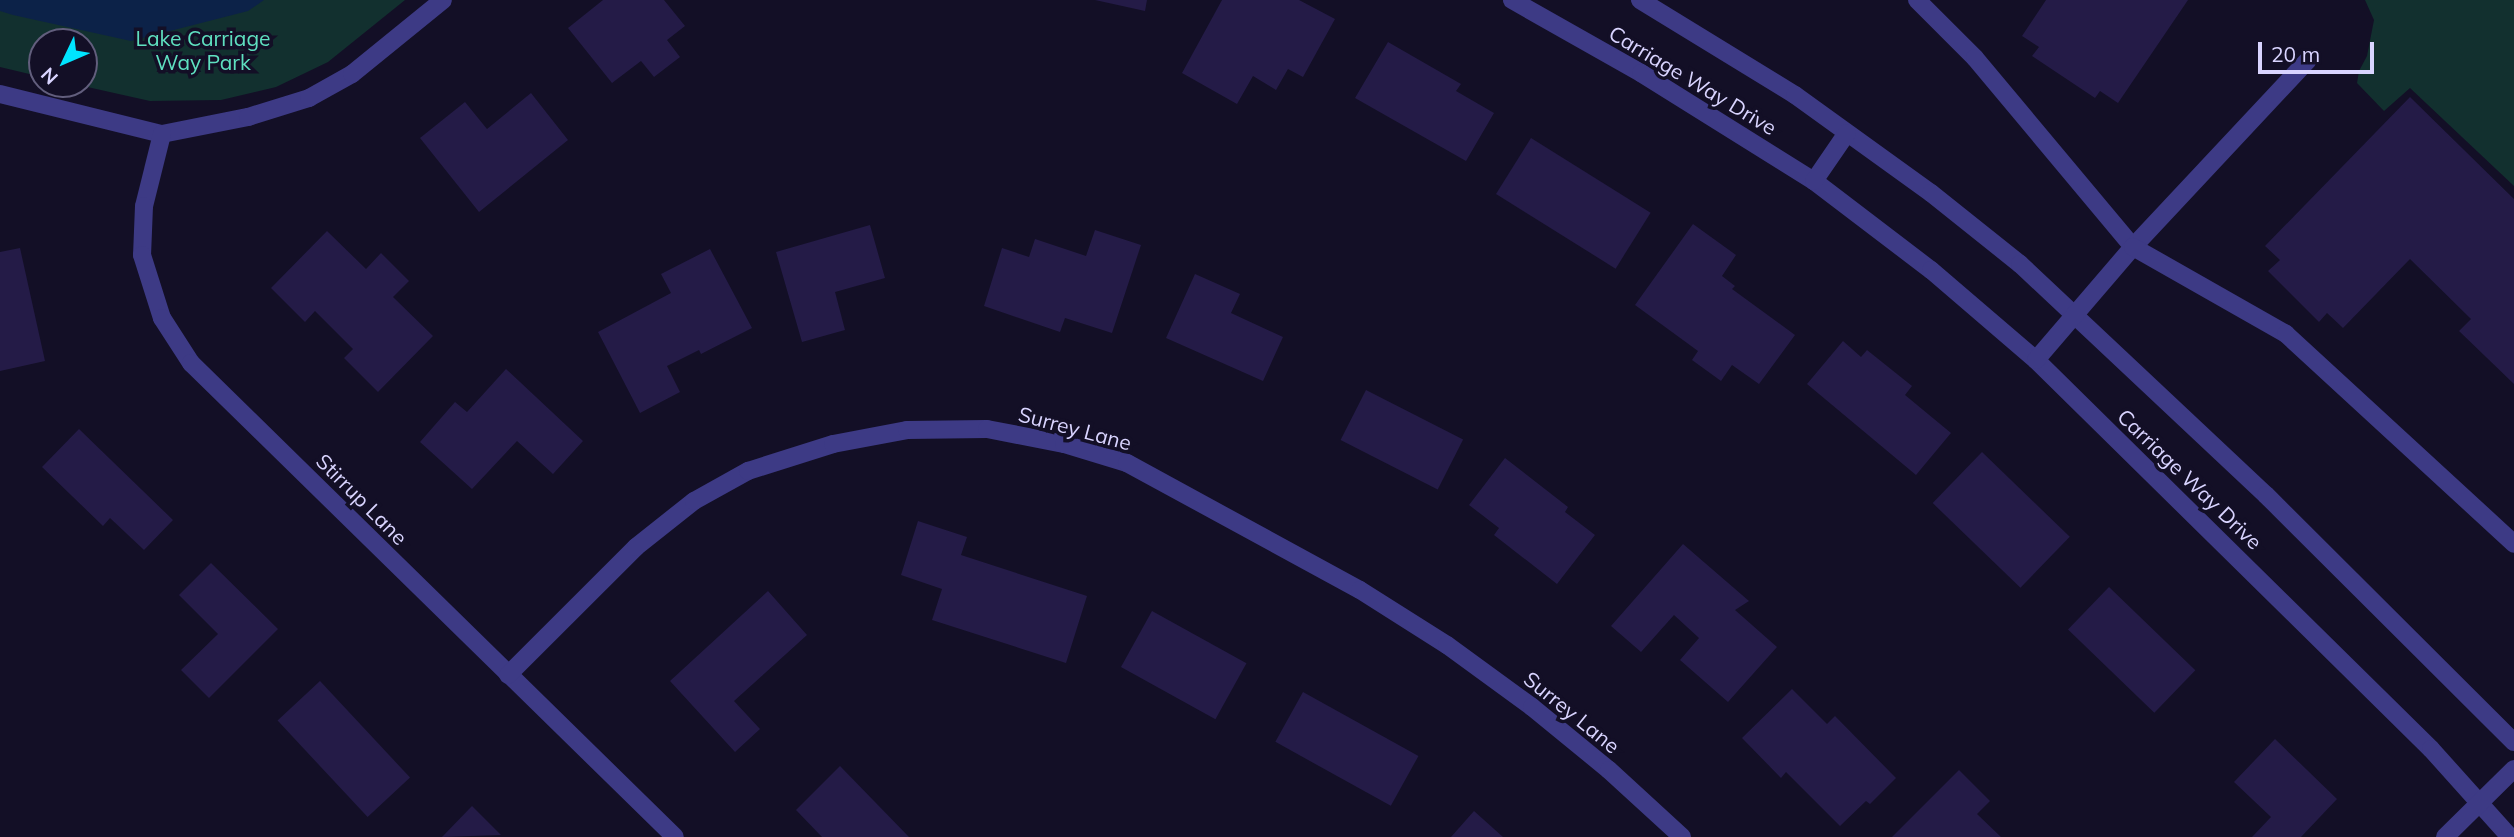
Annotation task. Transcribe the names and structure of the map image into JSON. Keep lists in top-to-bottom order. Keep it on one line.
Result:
{"streets":{"street":["Carriage Way Drive","Surrey Lane","Stirrup Lane"]},"crossings":[["Surrey Lane","Stirrup Lane"]],"parks":["Lake Carriage Way Park"],"scale_bar":"20 m","north":"bottom left"}
